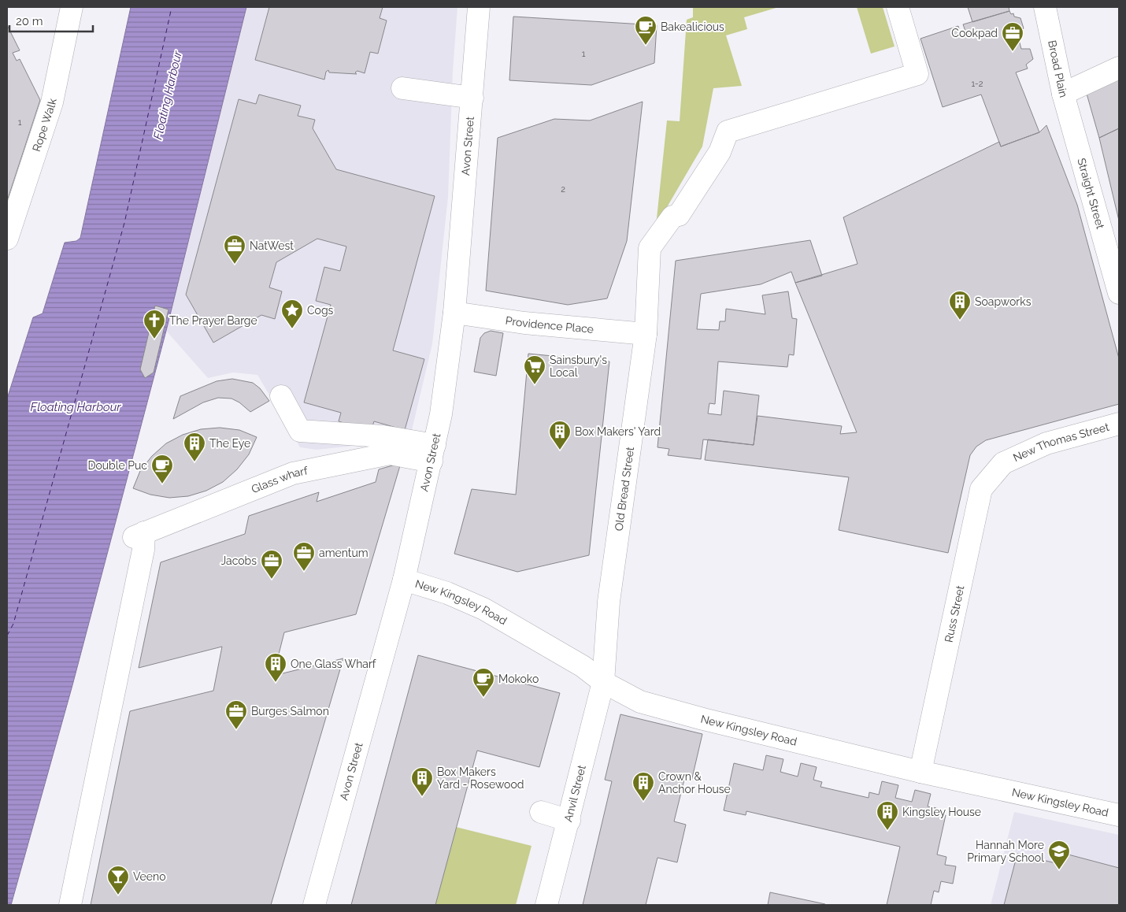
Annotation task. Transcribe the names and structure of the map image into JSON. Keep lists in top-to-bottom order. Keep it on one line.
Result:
{"streets":{"street":["Broad Plain","Rope Walk","Avon Street","Straight Street","Providence Place","New Thomas Street","Glass wharf","Old Bread Street","New Kingsley Road","Russ Street","Anvil Street"]},"crossings":[["Broad Plain","Straight Street"],["Avon Street","Providence Place"],["Avon Street","Glass wharf"],["Avon Street","New Kingsley Road"],["Providence Place","Old Bread Street"],["New Thomas Street","Russ Street"],["Old Bread Street","New Kingsley Road"],["Old Bread Street","Anvil Street"],["New Kingsley Road","Russ Street"],["New Kingsley Road","Anvil Street"]],"water":["Floating Harbour"],"places":{"cafe":["Bakealicious","Double Puc","Mokoko"],"office":["Cookpad","NatWest","amentum","Jacobs","Burges Salmon"],"building":["Soapworks","Box Makers' Yard","The Eye","One Glass Wharf","Box Makers Yard - Rosewood","Crown & Anchor House","Kingsley House"],"place":["Cogs"],"church":["The Prayer Barge"],"supermarket":["Sainsbury's Local"],"school or university":["Hannah More Primary School"],"bar":["Veeno"]},"house_numbers":["1","1-2","1","2"],"scale_bar":"20 m"}
